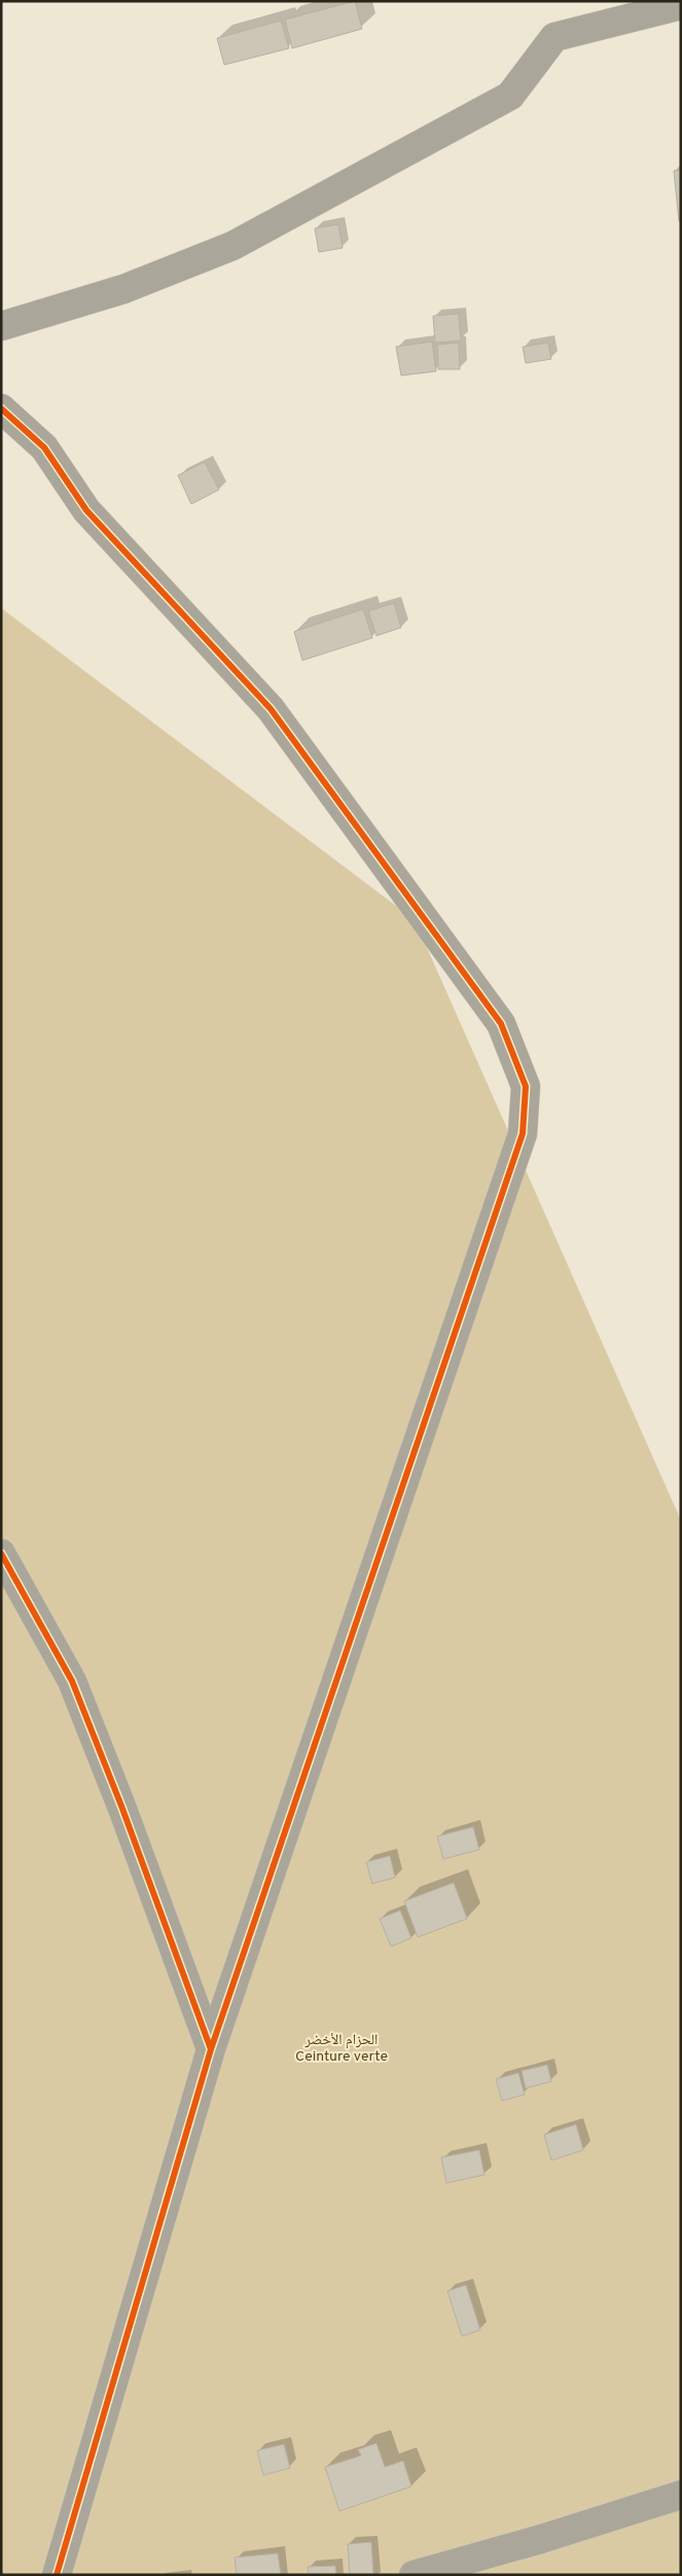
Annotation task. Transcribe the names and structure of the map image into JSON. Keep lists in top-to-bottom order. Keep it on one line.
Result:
{"parks":["الحزام الأخضر Ceinture verte"]}
